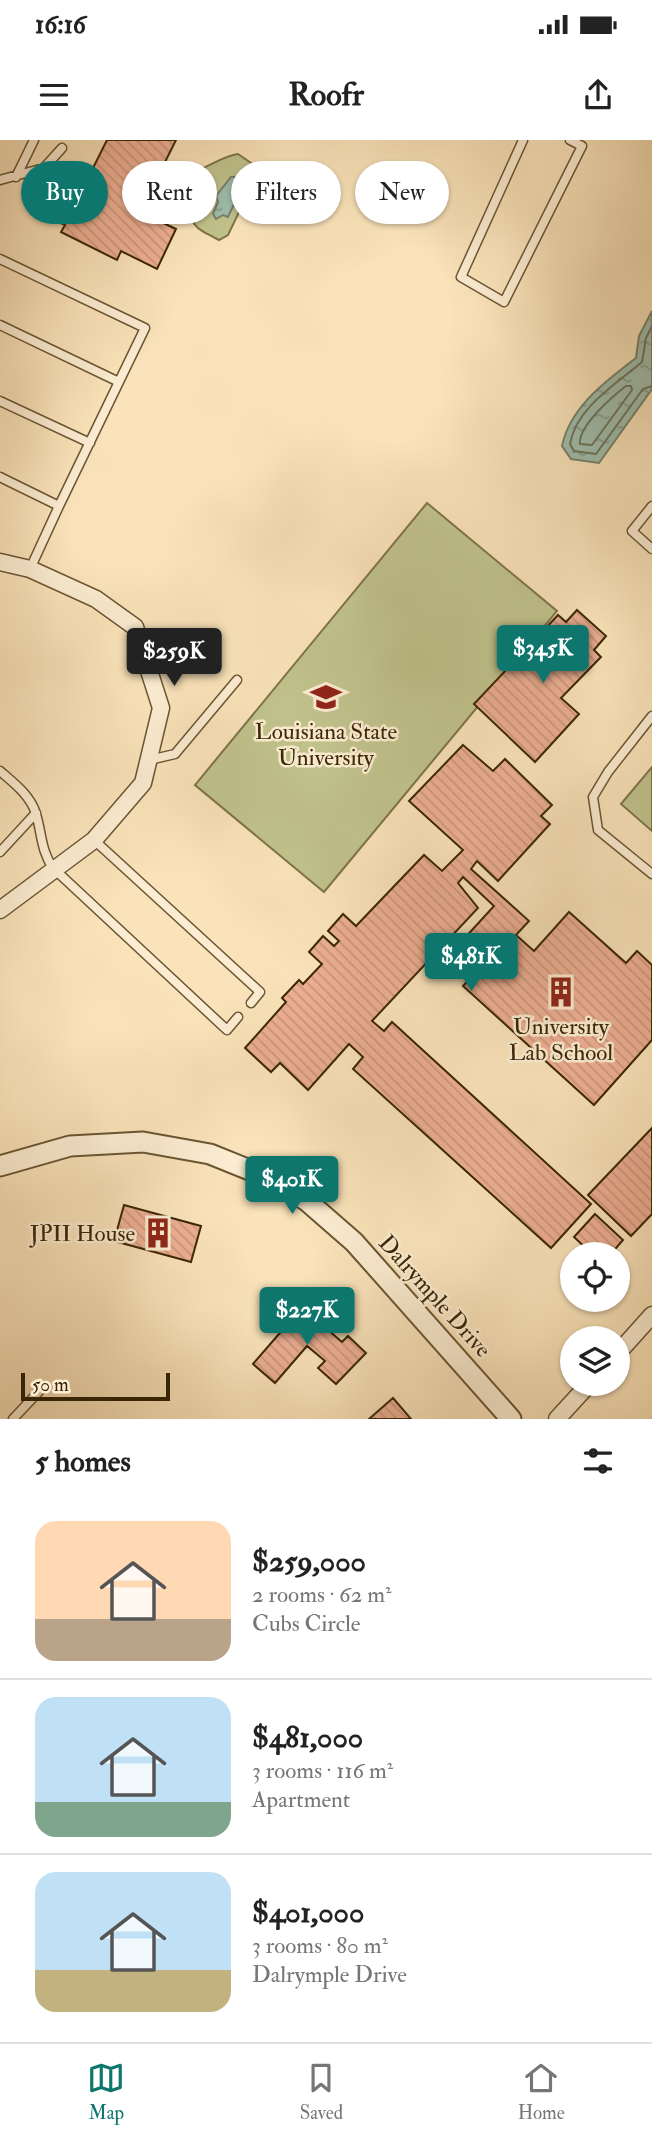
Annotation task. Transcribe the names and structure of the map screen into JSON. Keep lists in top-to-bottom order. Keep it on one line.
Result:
{"streets":{"street":["Dalrymple Drive"]},"places":{"school or university":["Louisiana State University"],"building":["University Lab School","JPII House"]},"scale_bar":"50 m","page":{"status":"16:16","header":"Roofr","chip":["Buy","Rent","Filters","New"],"price":["$345K","$259K","$481K","$401K","$227K"],"scale":"50 m","heading":"5 homes","list":[{"name":"$259,000","note":"2 rooms · 62 m² · Cubs Circle"},{"name":"$481,000","note":"3 rooms · 116 m² · Apartment"},{"name":"$401,000","note":"3 rooms · 80 m² · Dalrymple Drive"}],"tabs":["Map","Saved","Home"]}}
